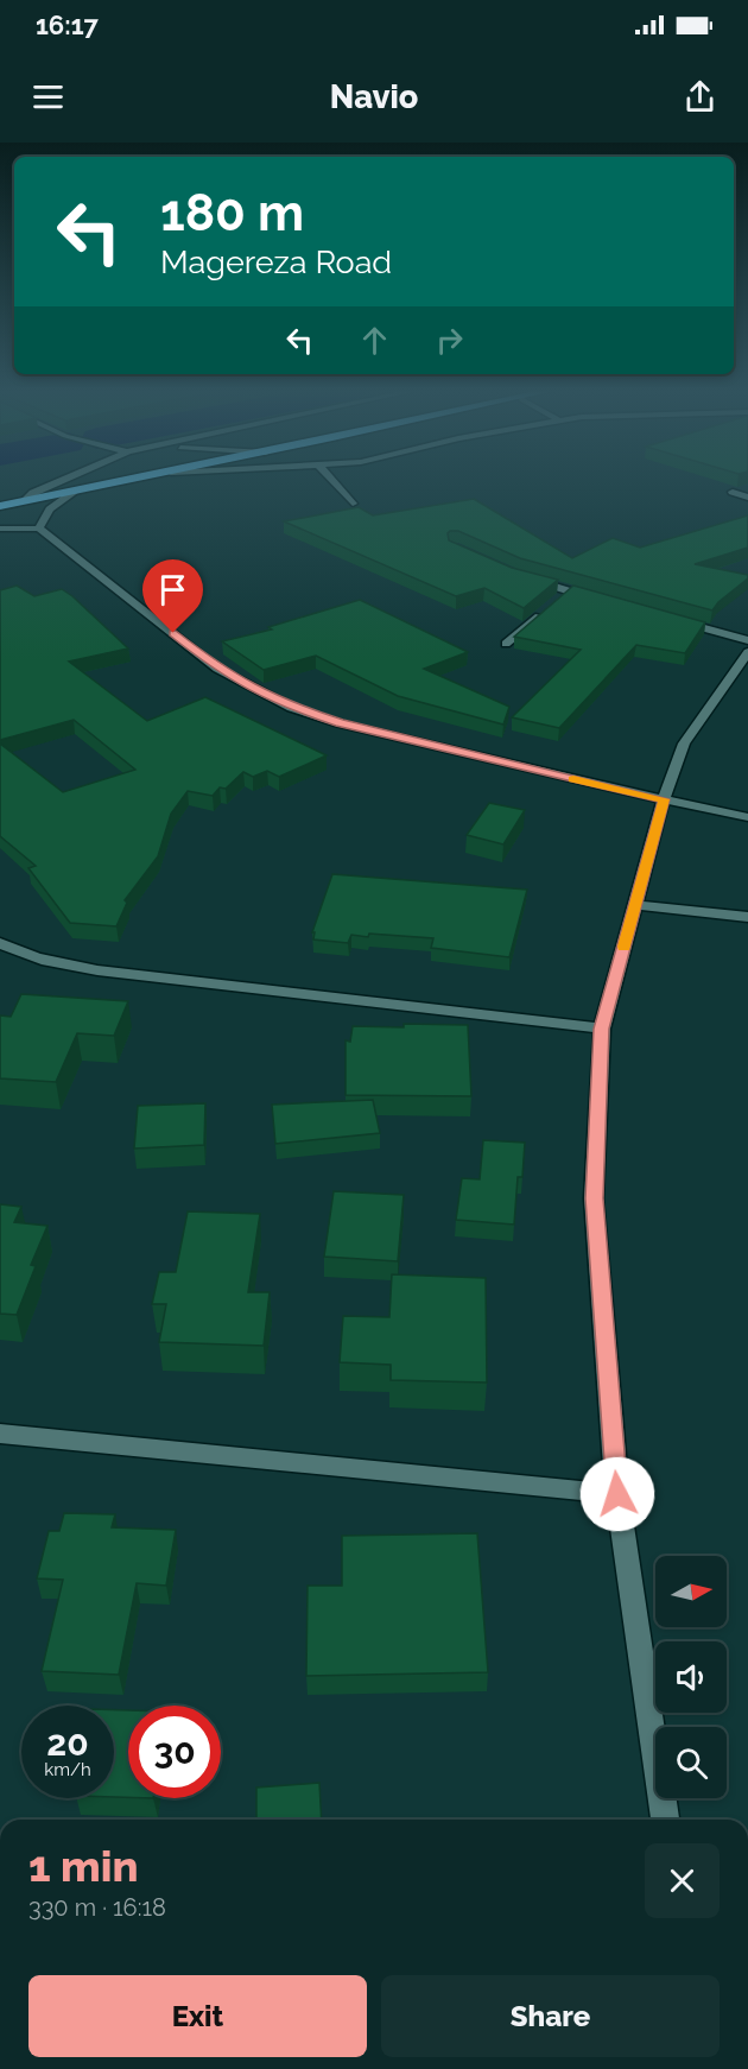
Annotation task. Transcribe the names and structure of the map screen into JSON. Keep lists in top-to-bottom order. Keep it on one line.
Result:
{"north":"right","page":{"status":"16:17","header":"Navio","turn":["180 m","Magereza Road"],"speed":"20 km/h","limit":"30","heading":["1 min","330 m · 16:18"],"buttons":["Exit","Share"]}}
